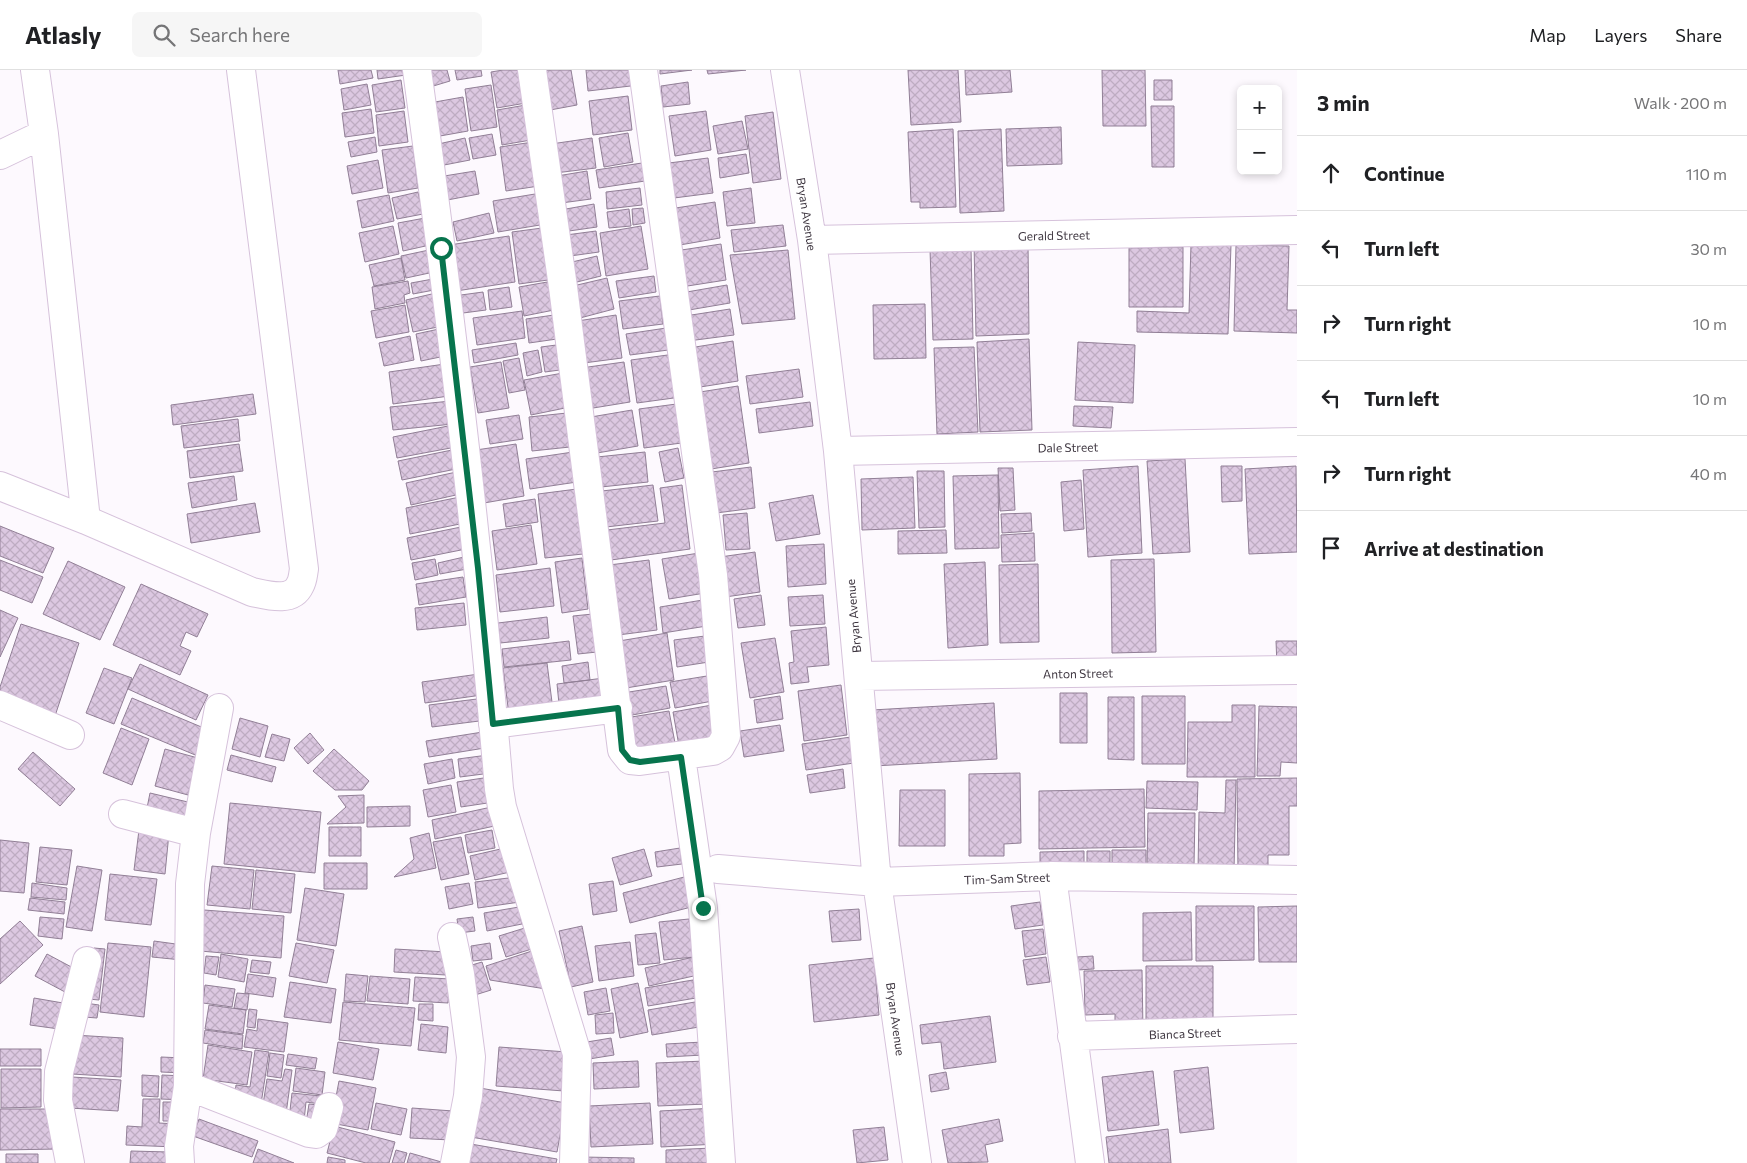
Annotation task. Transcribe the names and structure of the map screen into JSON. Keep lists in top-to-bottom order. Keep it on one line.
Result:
{"streets":{"street":["Bryan Avenue","Gerald Street","Dale Street","Anton Street","Tim-Sam Street","Bianca Street"]},"crossings":[["Bryan Avenue","Gerald Street"],["Bryan Avenue","Dale Street"],["Bryan Avenue","Anton Street"],["Bryan Avenue","Tim-Sam Street"]],"page":{"header":"Atlasly","search":"Search here","nav":["Map","Layers","Share"],"heading":["3 min","Walk · 200 m"],"map_buttons":["+","−"],"list":[["Continue","110 m"],["Turn left","30 m"],["Turn right","10 m"],["Turn left","10 m"],["Turn right","40 m"],"Arrive at destination"]}}
